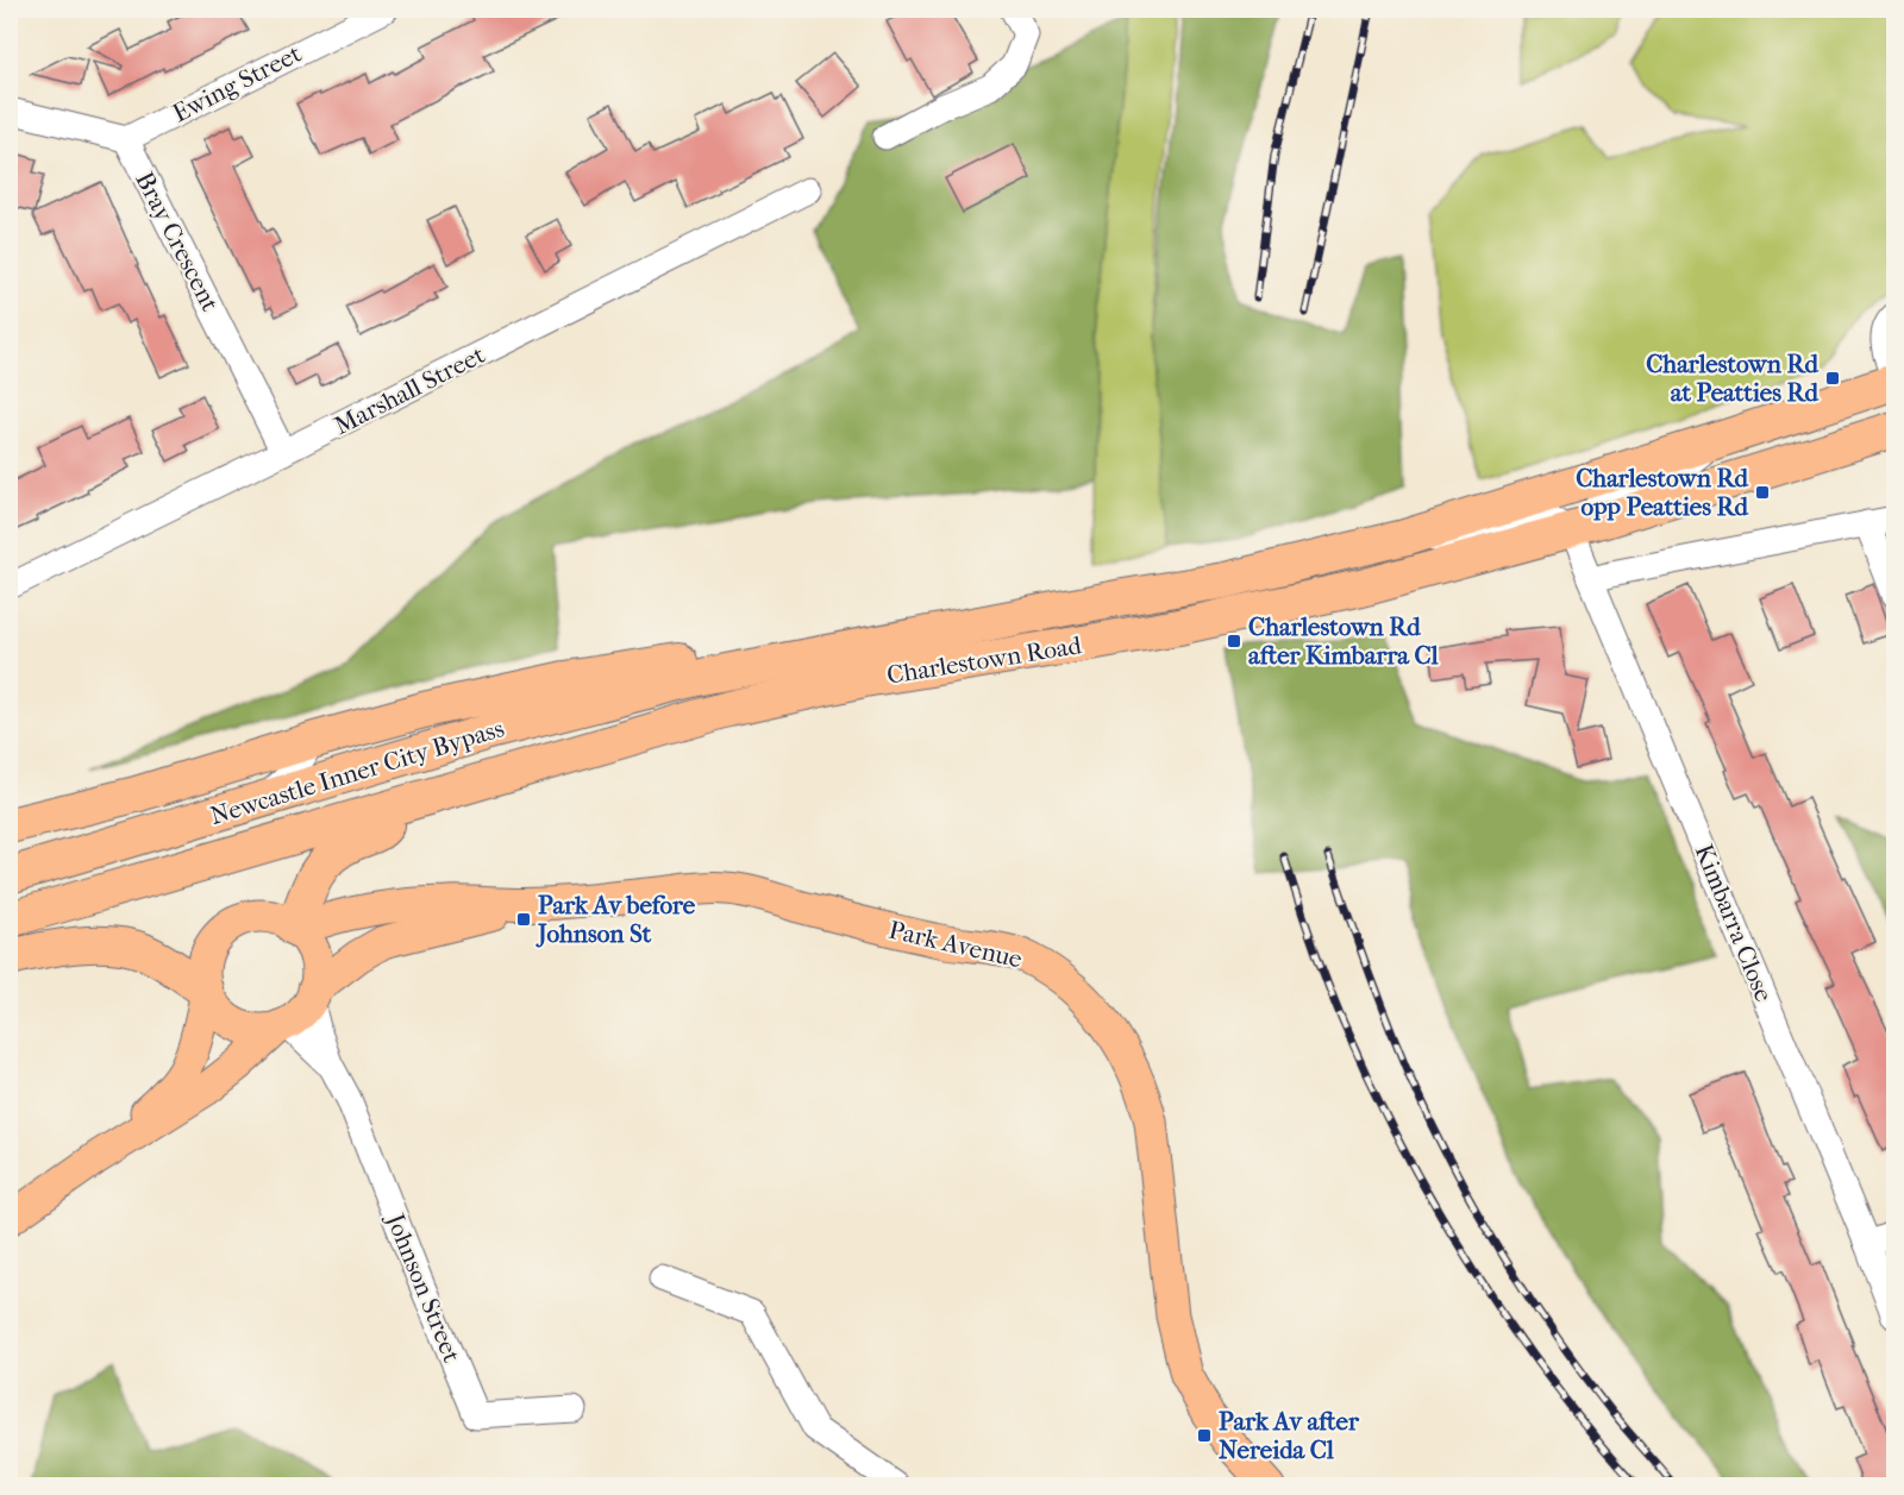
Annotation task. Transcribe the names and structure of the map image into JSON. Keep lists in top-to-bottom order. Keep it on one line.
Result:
{"streets":{"highway":["Charlestown Road","Newcastle Inner City Bypass"],"main road":["Park Avenue"],"street":["Ewing Street","Bray Crescent","Marshall Street","Kimbarra Close","Johnson Street"]},"crossings":[["Ewing Street","Bray Crescent"],["Bray Crescent","Marshall Street"],["Charlestown Road","Newcastle Inner City Bypass"],["Charlestown Road","Kimbarra Close"],["Park Avenue","Johnson Street"]],"places":{"transit":["Charlestown Rd at Peatties Rd","Charlestown Rd opp Peatties Rd","Charlestown Rd after Kimbarra Cl","Park Av before Johnson St","Park Av after Nereida Cl"]}}
